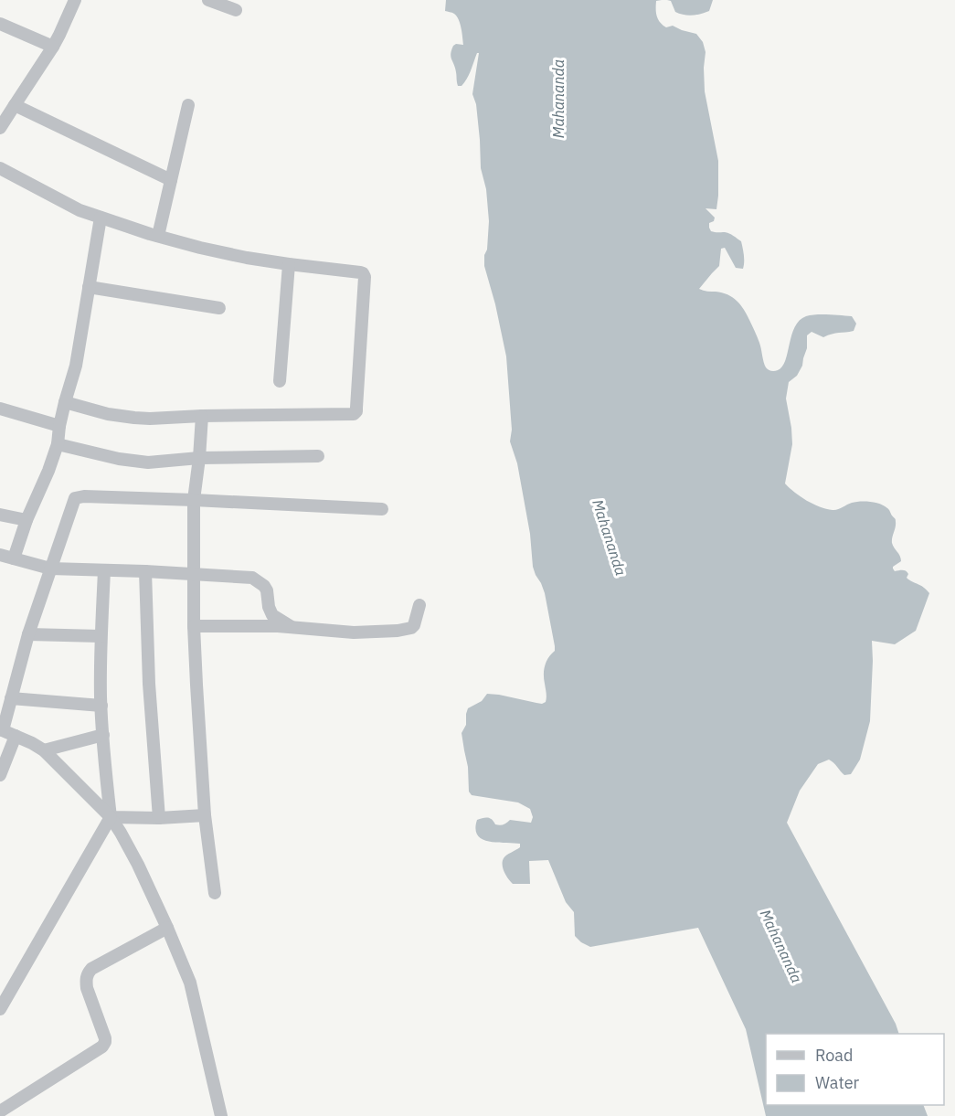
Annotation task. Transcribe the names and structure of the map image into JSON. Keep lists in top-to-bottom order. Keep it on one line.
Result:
{"water":["Mahananda"],"legend":["Road","Water"]}
